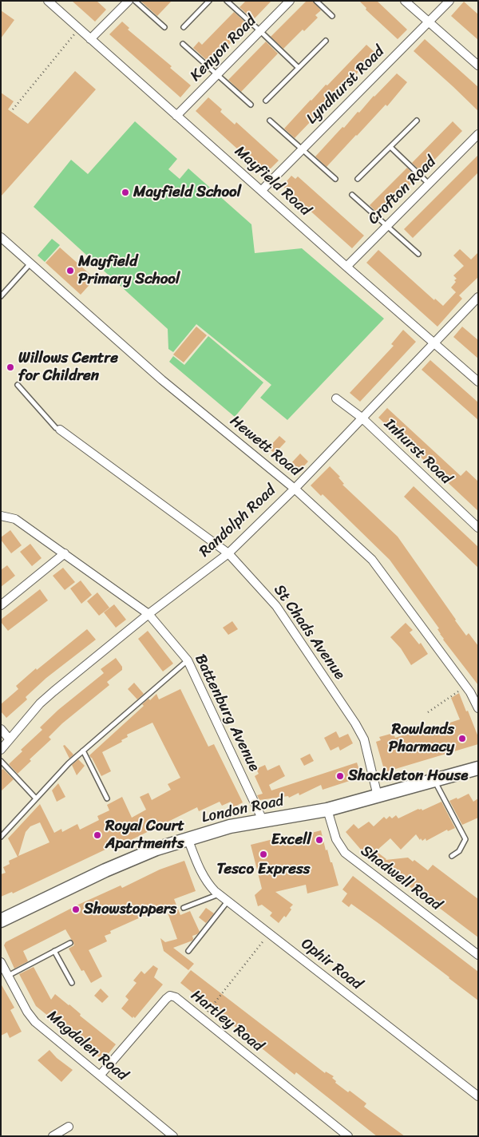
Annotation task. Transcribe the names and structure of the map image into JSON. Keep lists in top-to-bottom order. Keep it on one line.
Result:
{"streets":{"main road":["London Road"],"street":["Kenyon Road","Lyndhurst Road","Mayfield Road","Crofton Road","Hewett Road","Inhurst Road","Randolph Road","St Chads Avenue","Battenburg Avenue","Shadwell Road","Ophir Road","Hartley Road","Magdalen Road"]},"crossings":[["Kenyon Road","Mayfield Road"],["Lyndhurst Road","Mayfield Road"],["Mayfield Road","Crofton Road"],["Mayfield Road","Randolph Road"],["Hewett Road","Randolph Road"],["Inhurst Road","Randolph Road"],["Randolph Road","St Chads Avenue"],["Randolph Road","Battenburg Avenue"],["St Chads Avenue","London Road"],["Battenburg Avenue","London Road"],["London Road","Shadwell Road"],["London Road","Ophir Road"],["Hartley Road","Magdalen Road"]],"places":["Mayfield School","Mayfield Primary School","Willows Centre for Children","Rowlands Pharmacy","Shackleton House","Royal Court Apartments","Excell","Tesco Express","Showstoppers"]}
